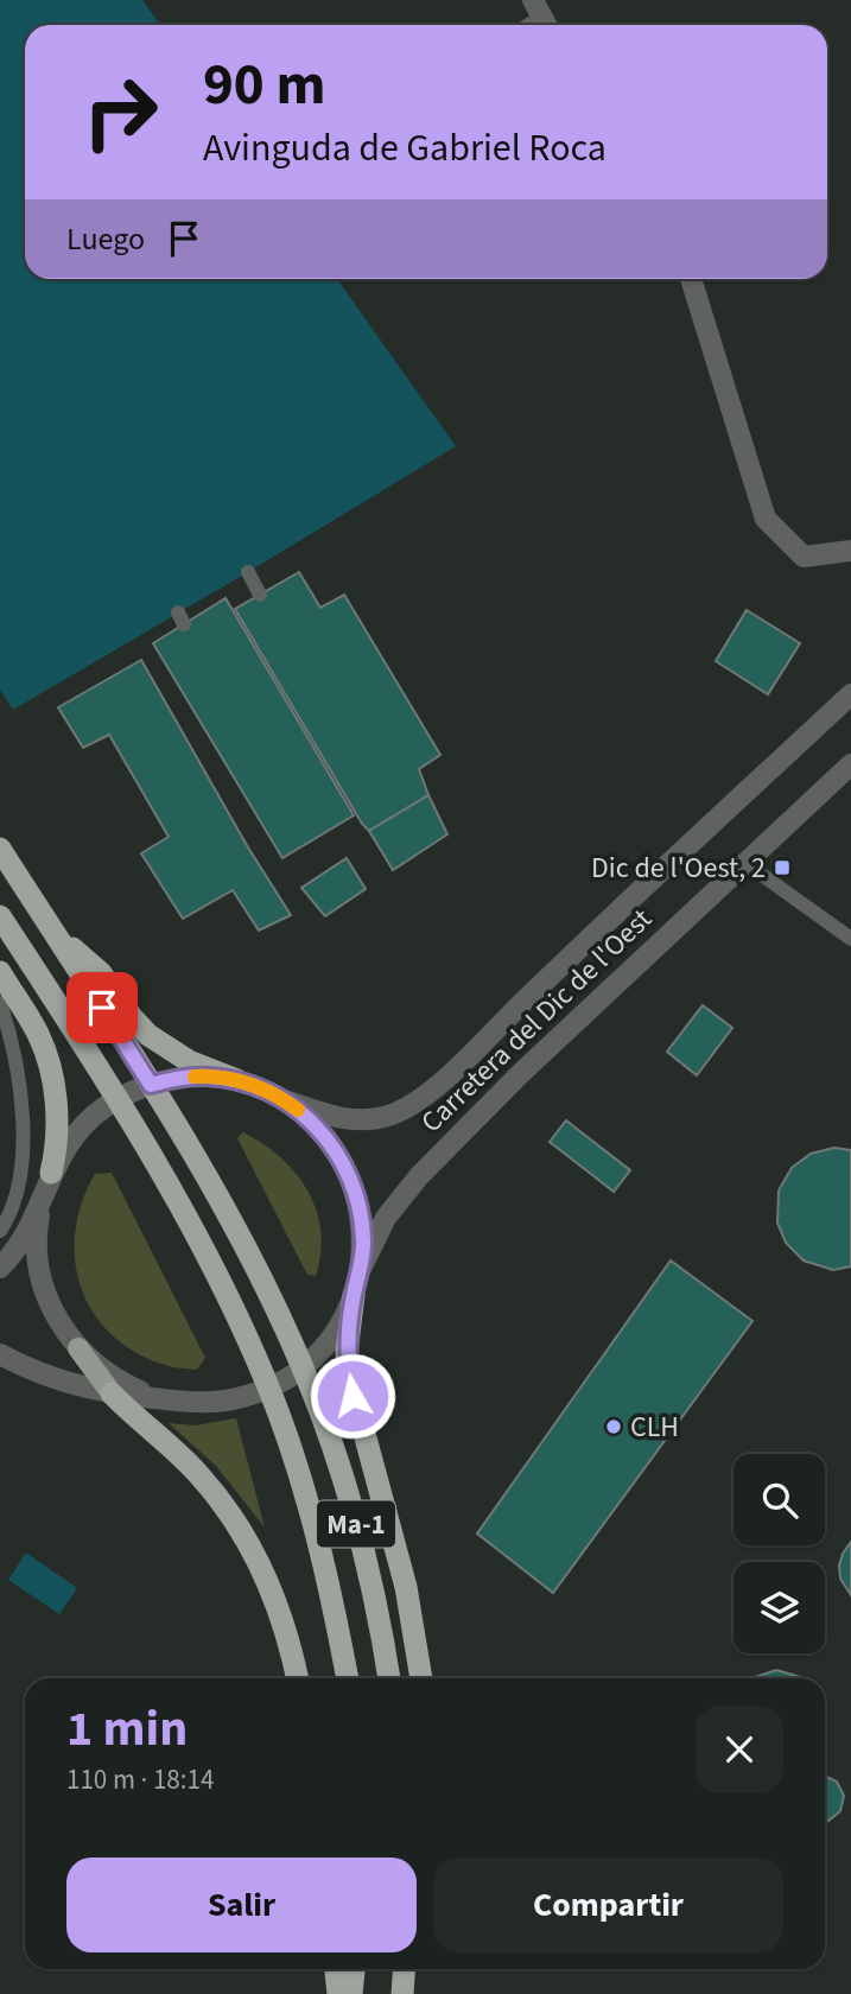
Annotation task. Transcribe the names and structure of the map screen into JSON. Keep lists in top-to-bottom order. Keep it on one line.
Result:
{"streets":{"highway":["Ma-1"],"street":["Carretera del Dic de l'Oest"]},"crossings":[["Carretera del Dic de l'Oest","Ma-1"]],"places":{"transit":["Dic de l'Oest, 2"],"other":["CLH"]},"page":{"turn":["90 m","Avinguda de Gabriel Roca"],"then":"Luego","heading":["1 min","110 m · 18:14"],"buttons":["Salir","Compartir"]}}
